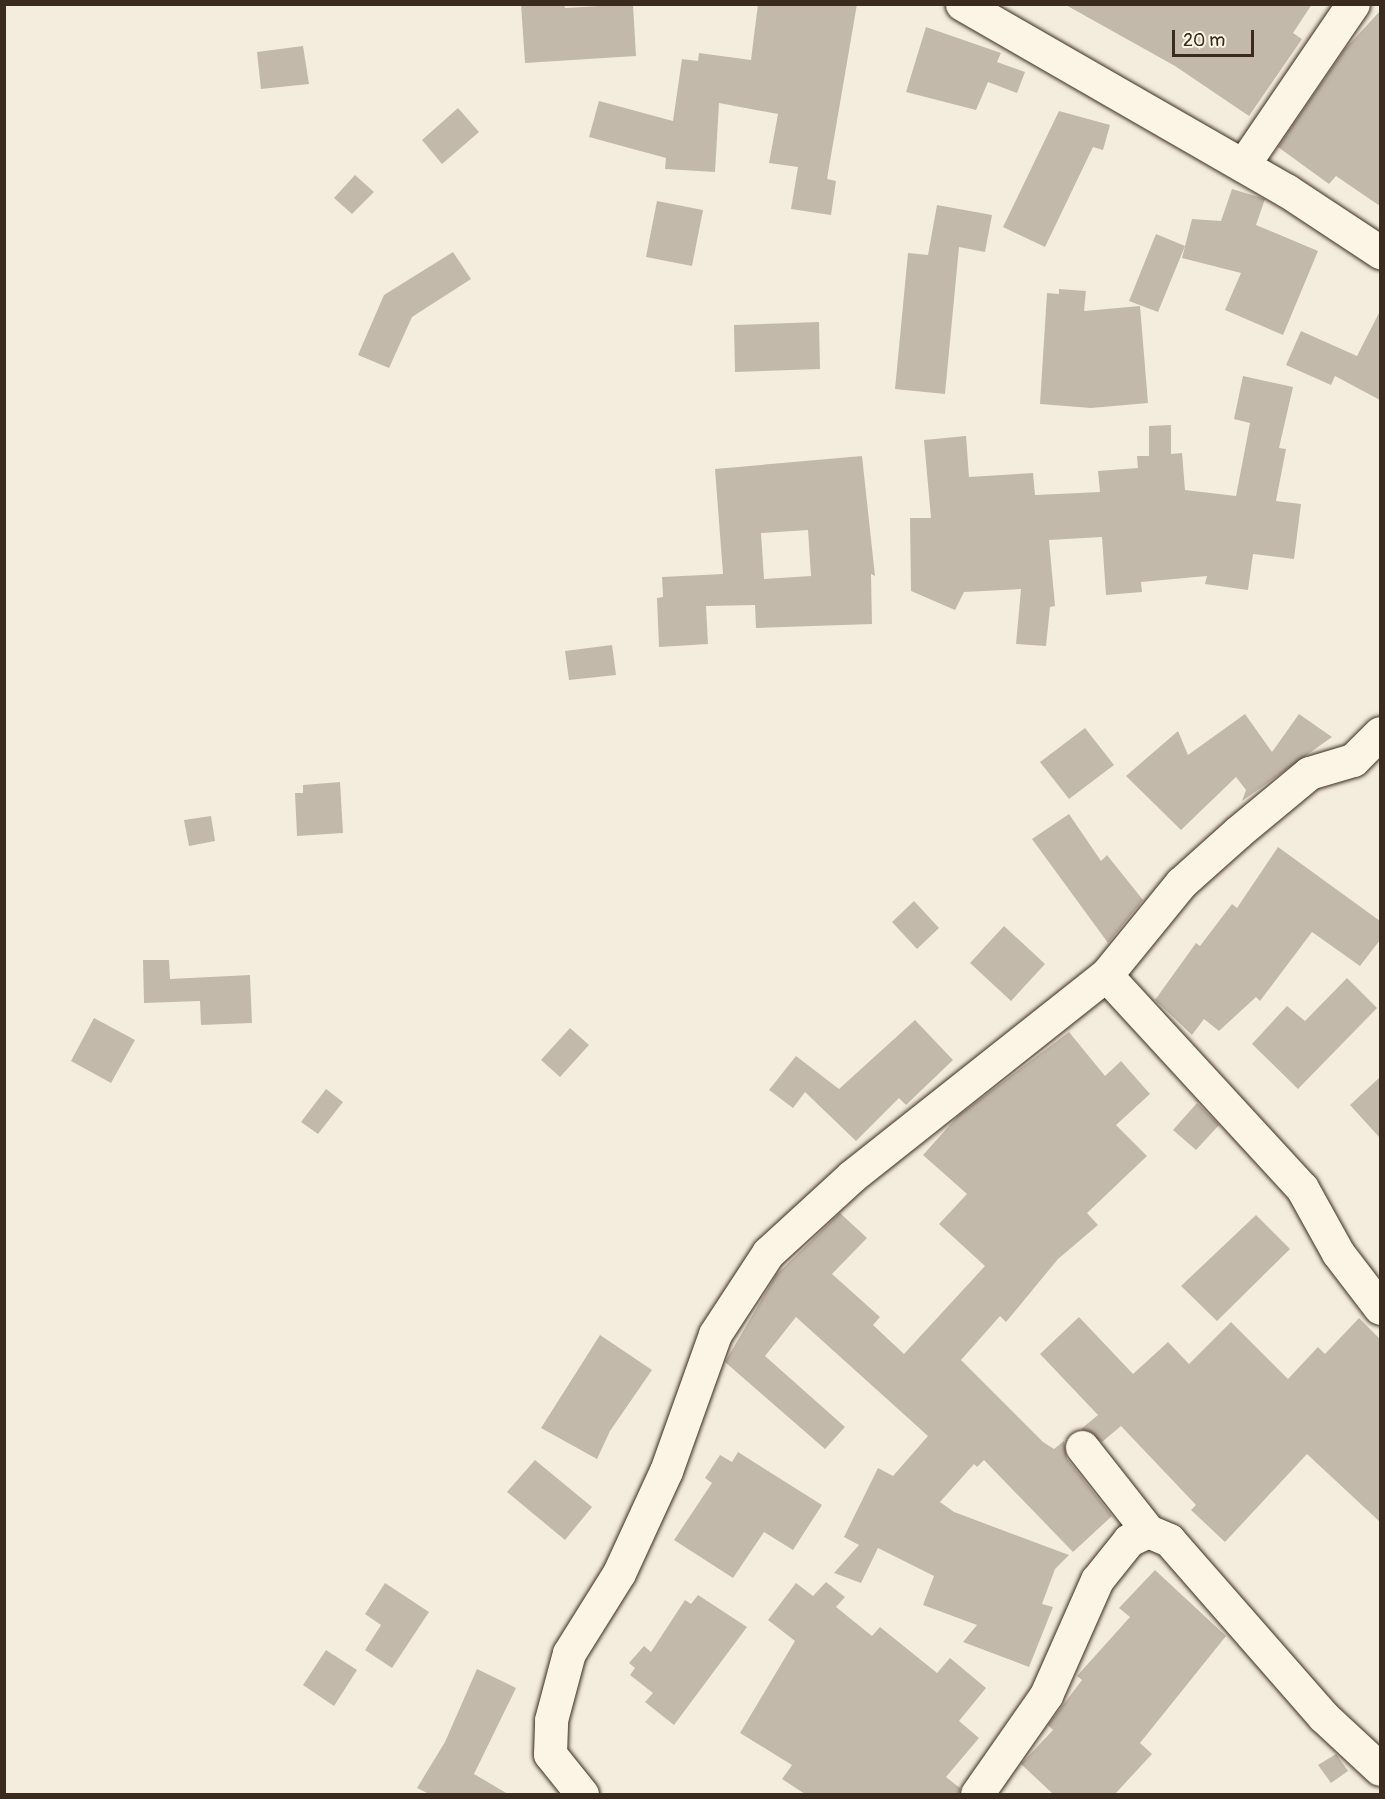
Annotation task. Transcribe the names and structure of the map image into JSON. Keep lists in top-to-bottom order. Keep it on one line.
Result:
{"scale_bar":"20 m"}
